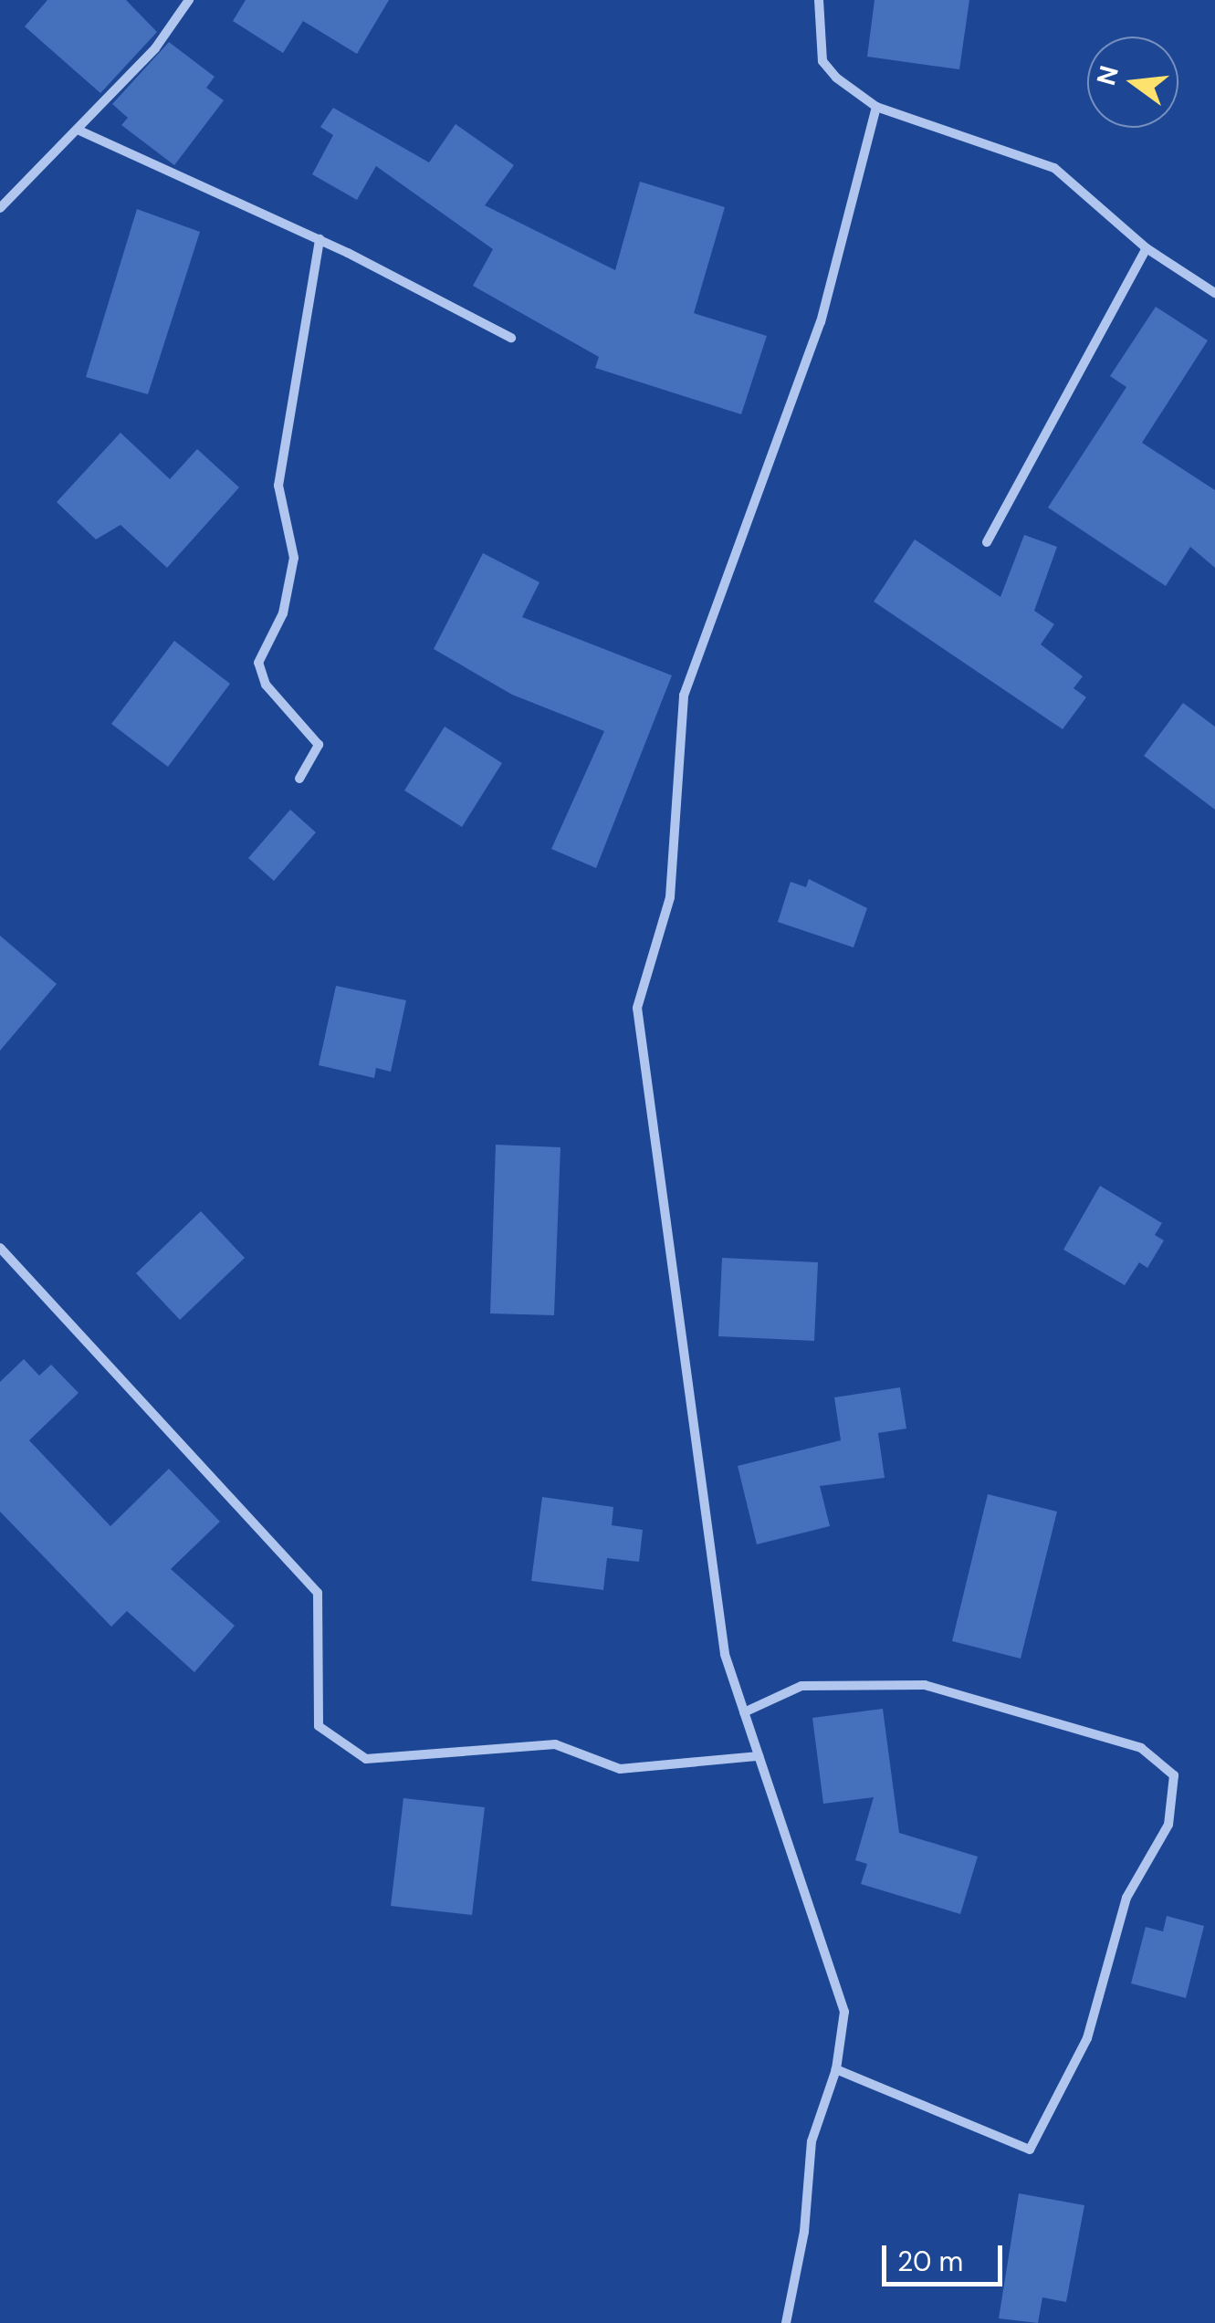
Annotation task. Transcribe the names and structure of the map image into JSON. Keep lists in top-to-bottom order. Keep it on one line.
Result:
{"scale_bar":"20 m","north":"left"}
